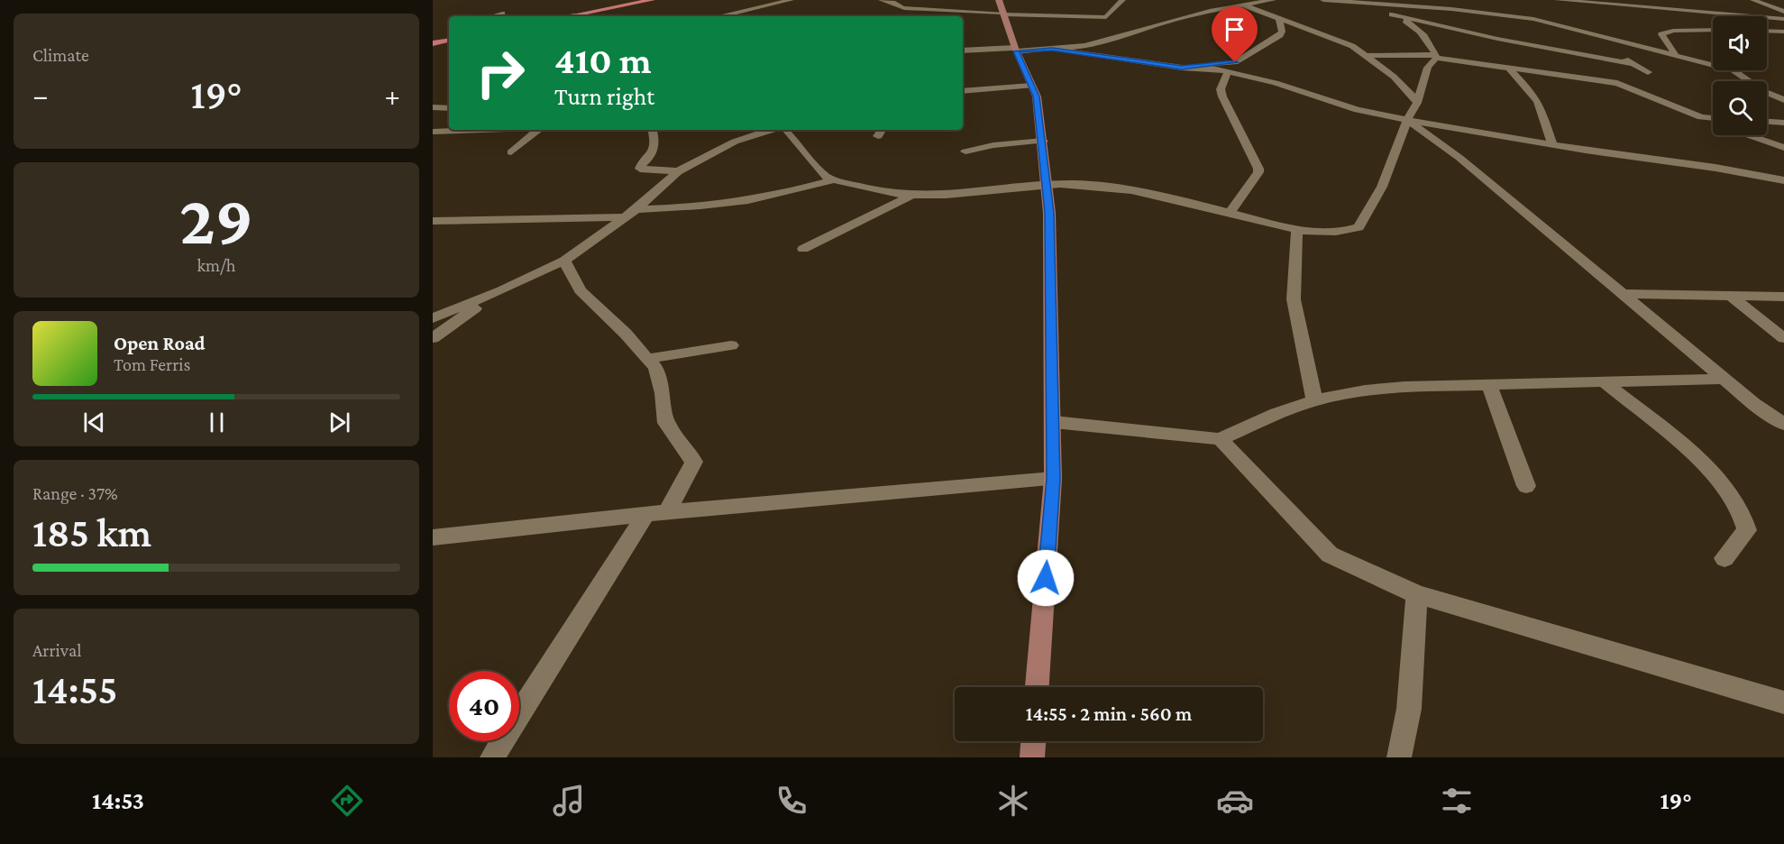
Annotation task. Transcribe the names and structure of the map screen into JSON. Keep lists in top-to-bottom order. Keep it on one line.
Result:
{"page":{"tile":["Climate",["29","km/h"],["Range · 37%","185 km"],["Arrival","14:55"]],"turn":["410 m","Turn right"],"heat":["−","19°","+"],"song":["Open Road","Tom Ferris"],"limit":"40","trip":"14:55 · 2 min · 560 m","tabs":["14:53","19°"]}}
